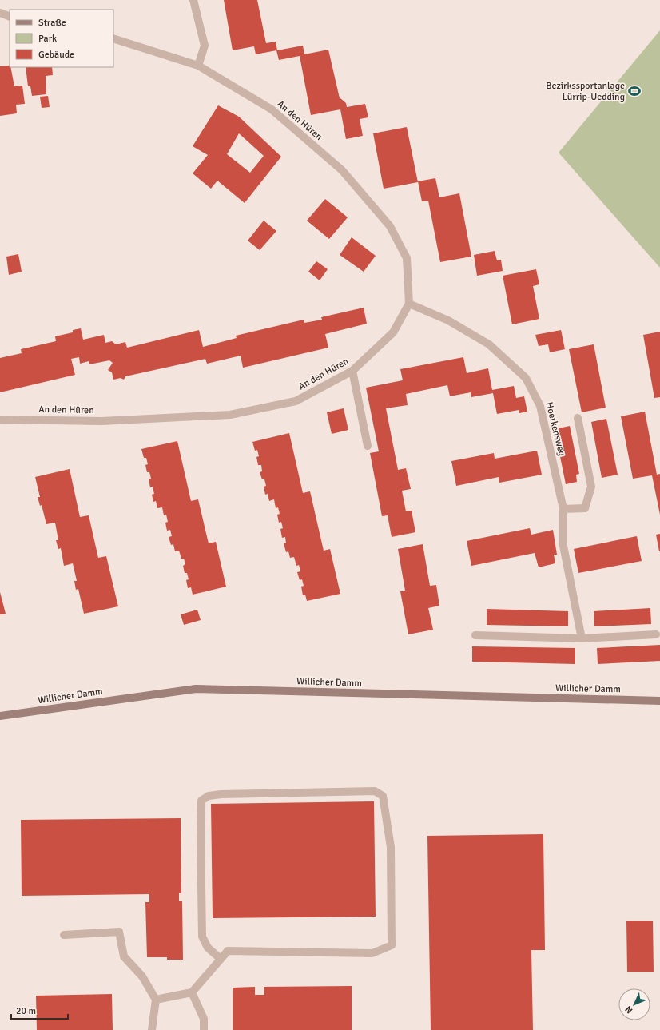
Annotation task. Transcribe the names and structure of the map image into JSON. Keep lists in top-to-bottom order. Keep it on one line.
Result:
{"streets":{"main road":["Willicher Damm"],"street":["An den Hüren","Hoerkensweg"]},"crossings":[["An den Hüren","Hoerkensweg"]],"places":{"sports":["Bezirkssportanlage Lürrip-Uedding"]},"legend":["Straße","Park","Gebäude"],"scale_bar":"20 m","north":"bottom left"}
